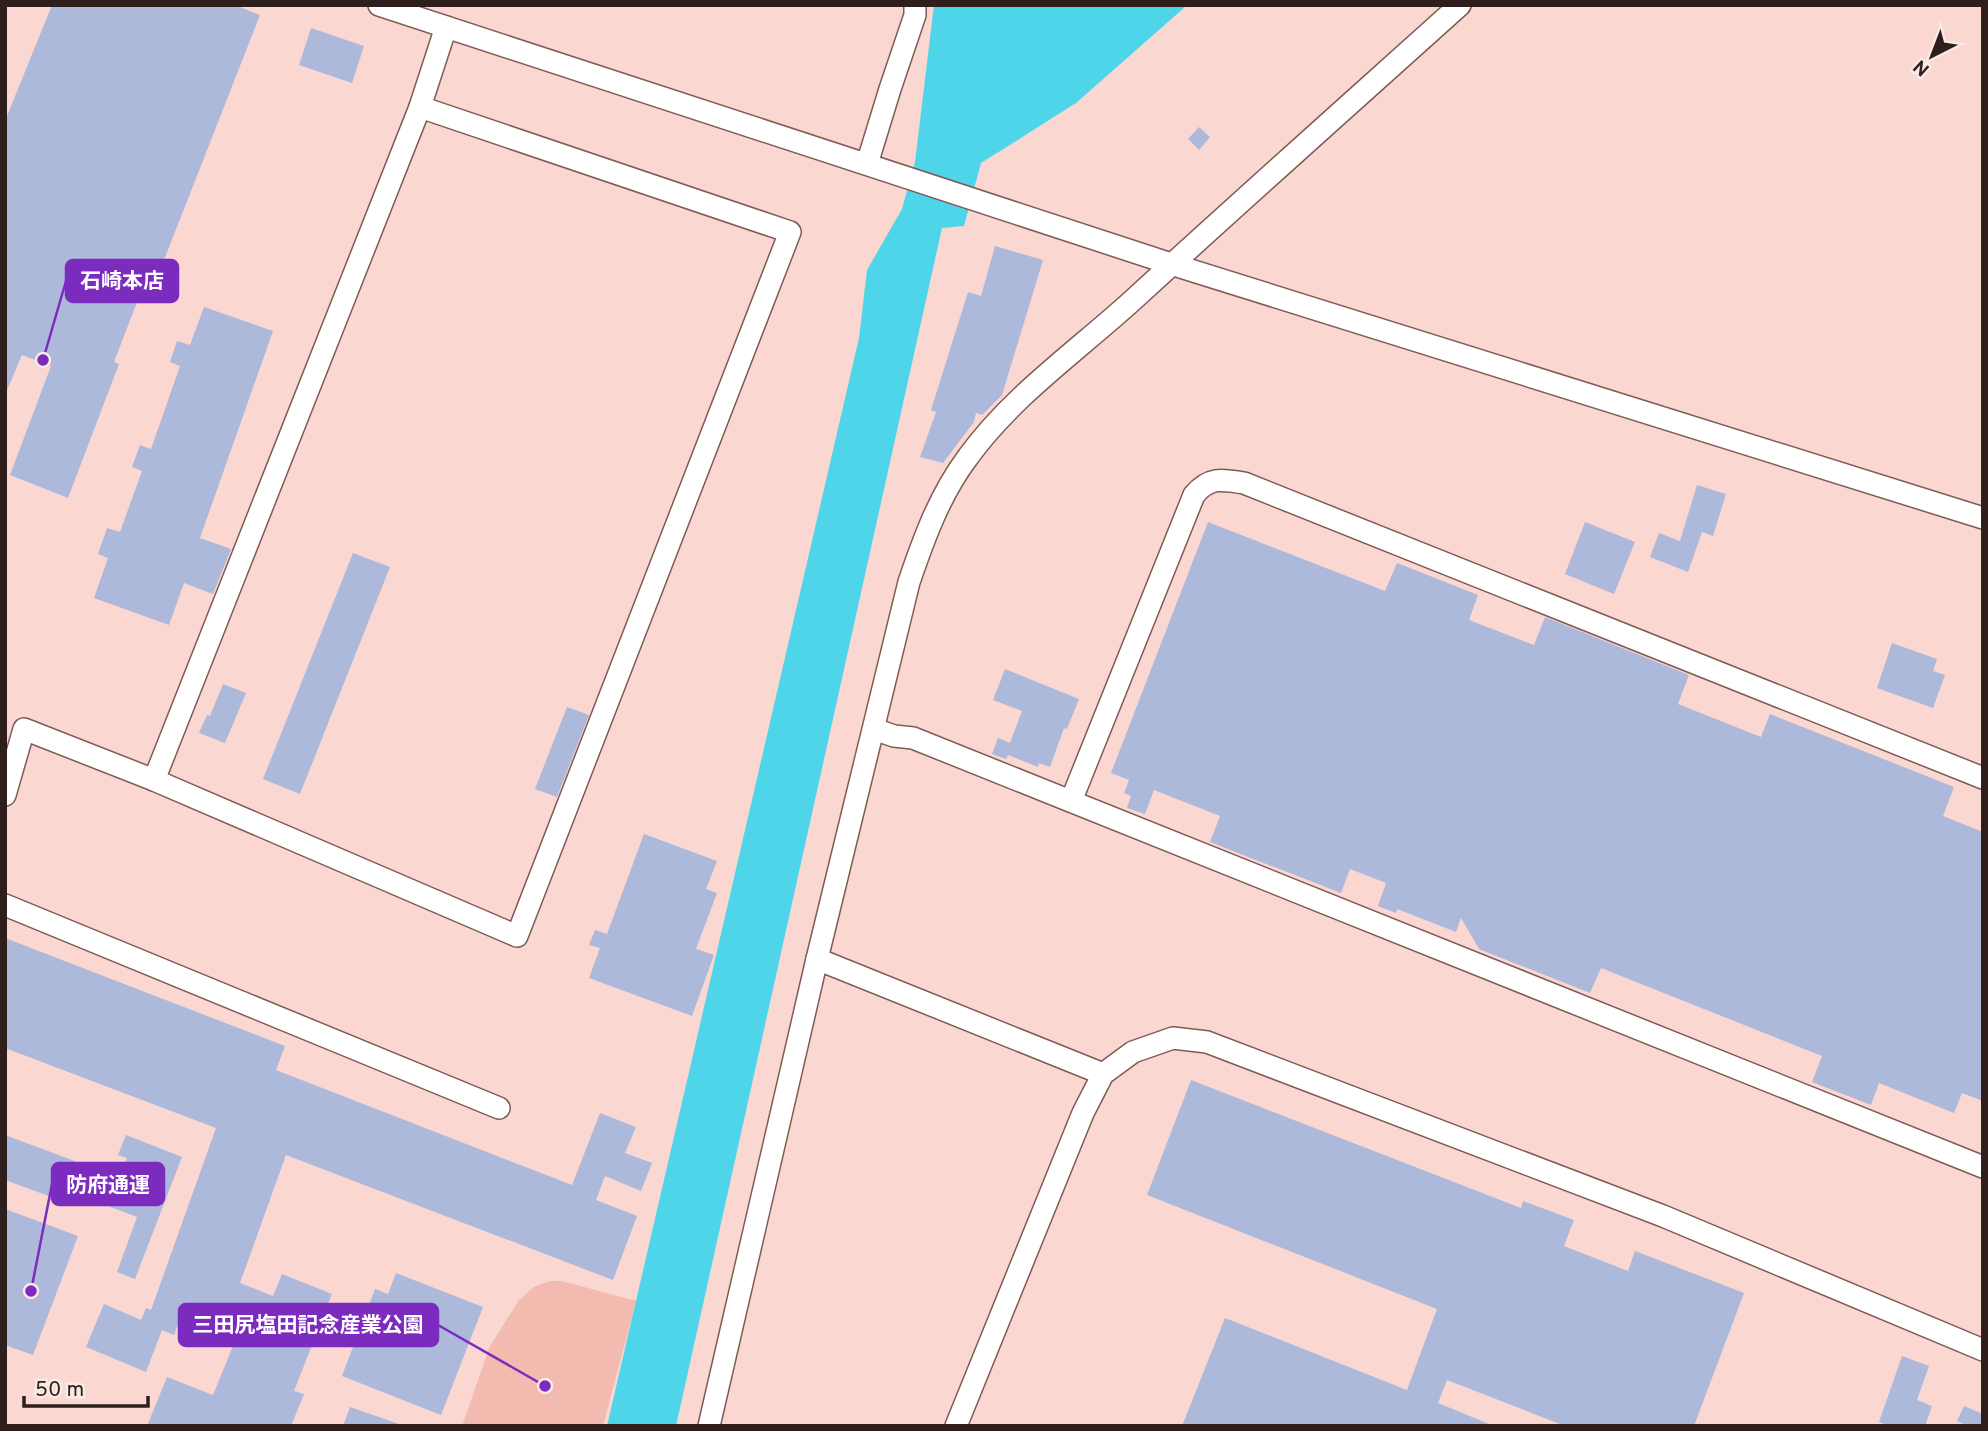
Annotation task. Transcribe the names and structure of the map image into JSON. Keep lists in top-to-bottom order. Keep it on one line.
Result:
{"places":["石崎本店","防府通運","三田尻塩田記念産業公園"],"scale_bar":"50 m","north":"bottom left"}
